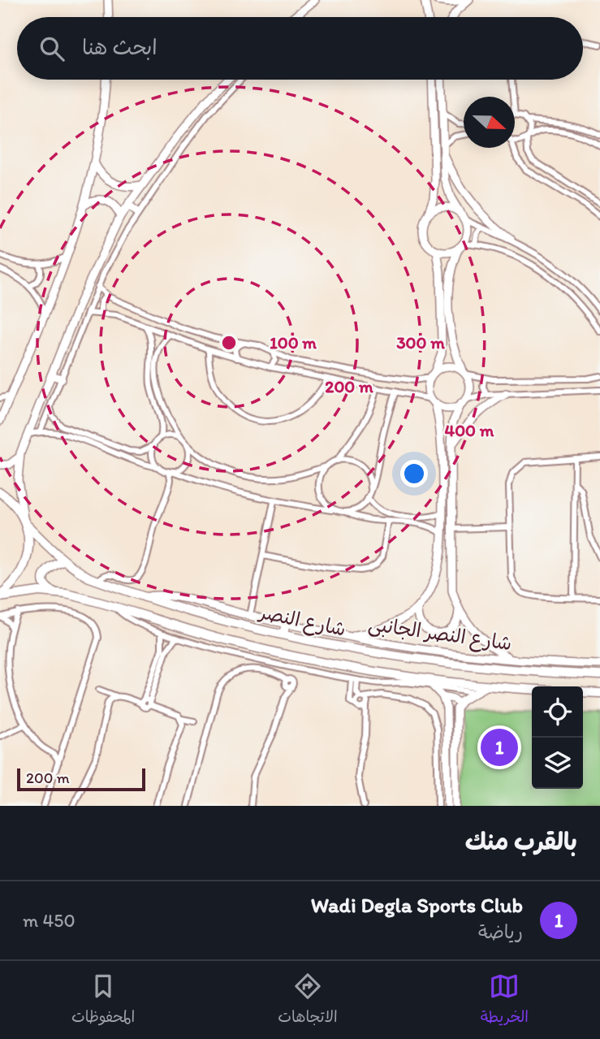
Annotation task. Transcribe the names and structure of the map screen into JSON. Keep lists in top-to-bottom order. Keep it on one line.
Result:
{"streets":{"main road":["شارع النصر"],"street":["شارع النصر الجانبى"]},"crossings":[["شارع النصر","شارع النصر الجانبى"]],"scale_bar":"200 m","north":"right","page":{"search":"ابحث هنا","pins":"1","scale":"200 m","heading":"بالقرب منك","list":[{"mark":"1","name":"Wadi Degla Sports Club","note":"رياضة","value":"450 m"}],"nav":["الخريطة","الاتجاهات","المحفوظات"]},"rings":["100 m","300 m","200 m","400 m"]}
